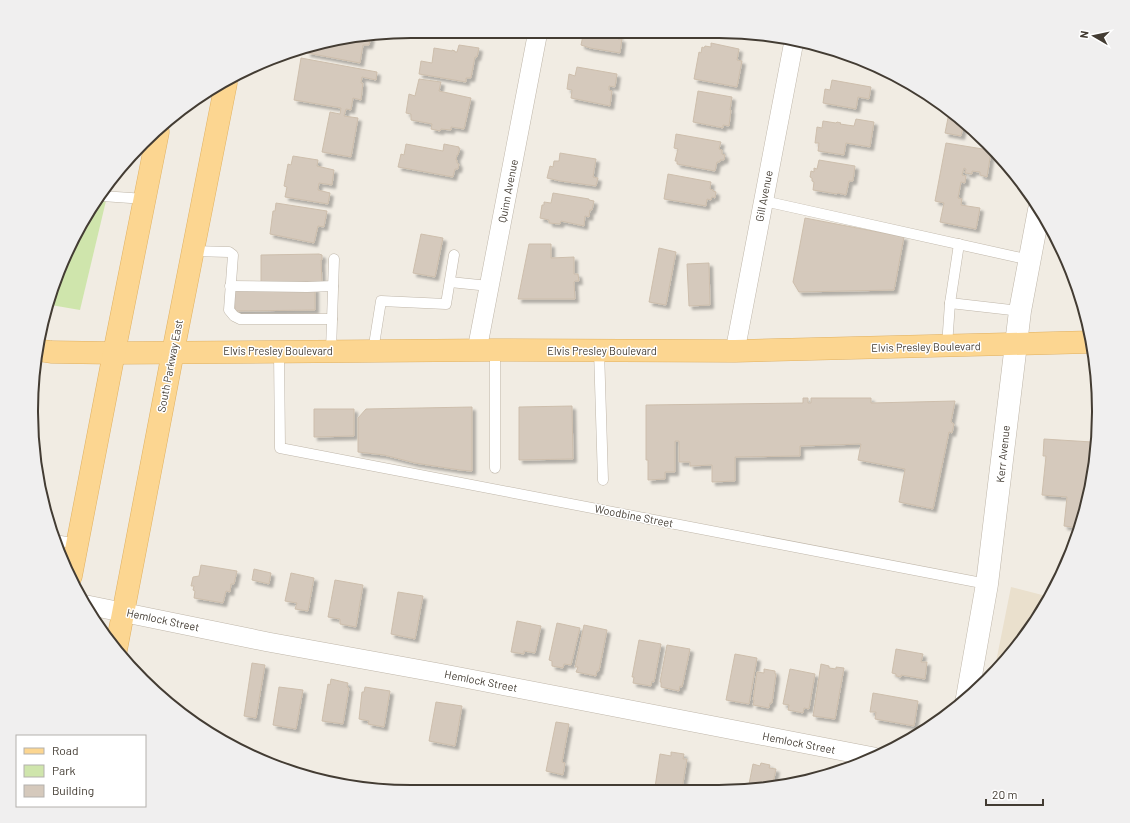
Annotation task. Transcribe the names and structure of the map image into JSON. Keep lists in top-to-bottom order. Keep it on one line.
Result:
{"streets":{"main road":["Elvis Presley Boulevard","South Parkway East"],"street":["Quinn Avenue","Gill Avenue","Kerr Avenue","Hemlock Street"],"lane":["Woodbine Street"]},"crossings":[["Quinn Avenue","Elvis Presley Boulevard"],["Gill Avenue","Elvis Presley Boulevard"],["Elvis Presley Boulevard","South Parkway East"],["Elvis Presley Boulevard","Kerr Avenue"],["Elvis Presley Boulevard","Woodbine Street"],["South Parkway East","Hemlock Street"],["Kerr Avenue","Woodbine Street"]],"legend":["Road","Park","Building"],"scale_bar":"20 m","north":"left"}
